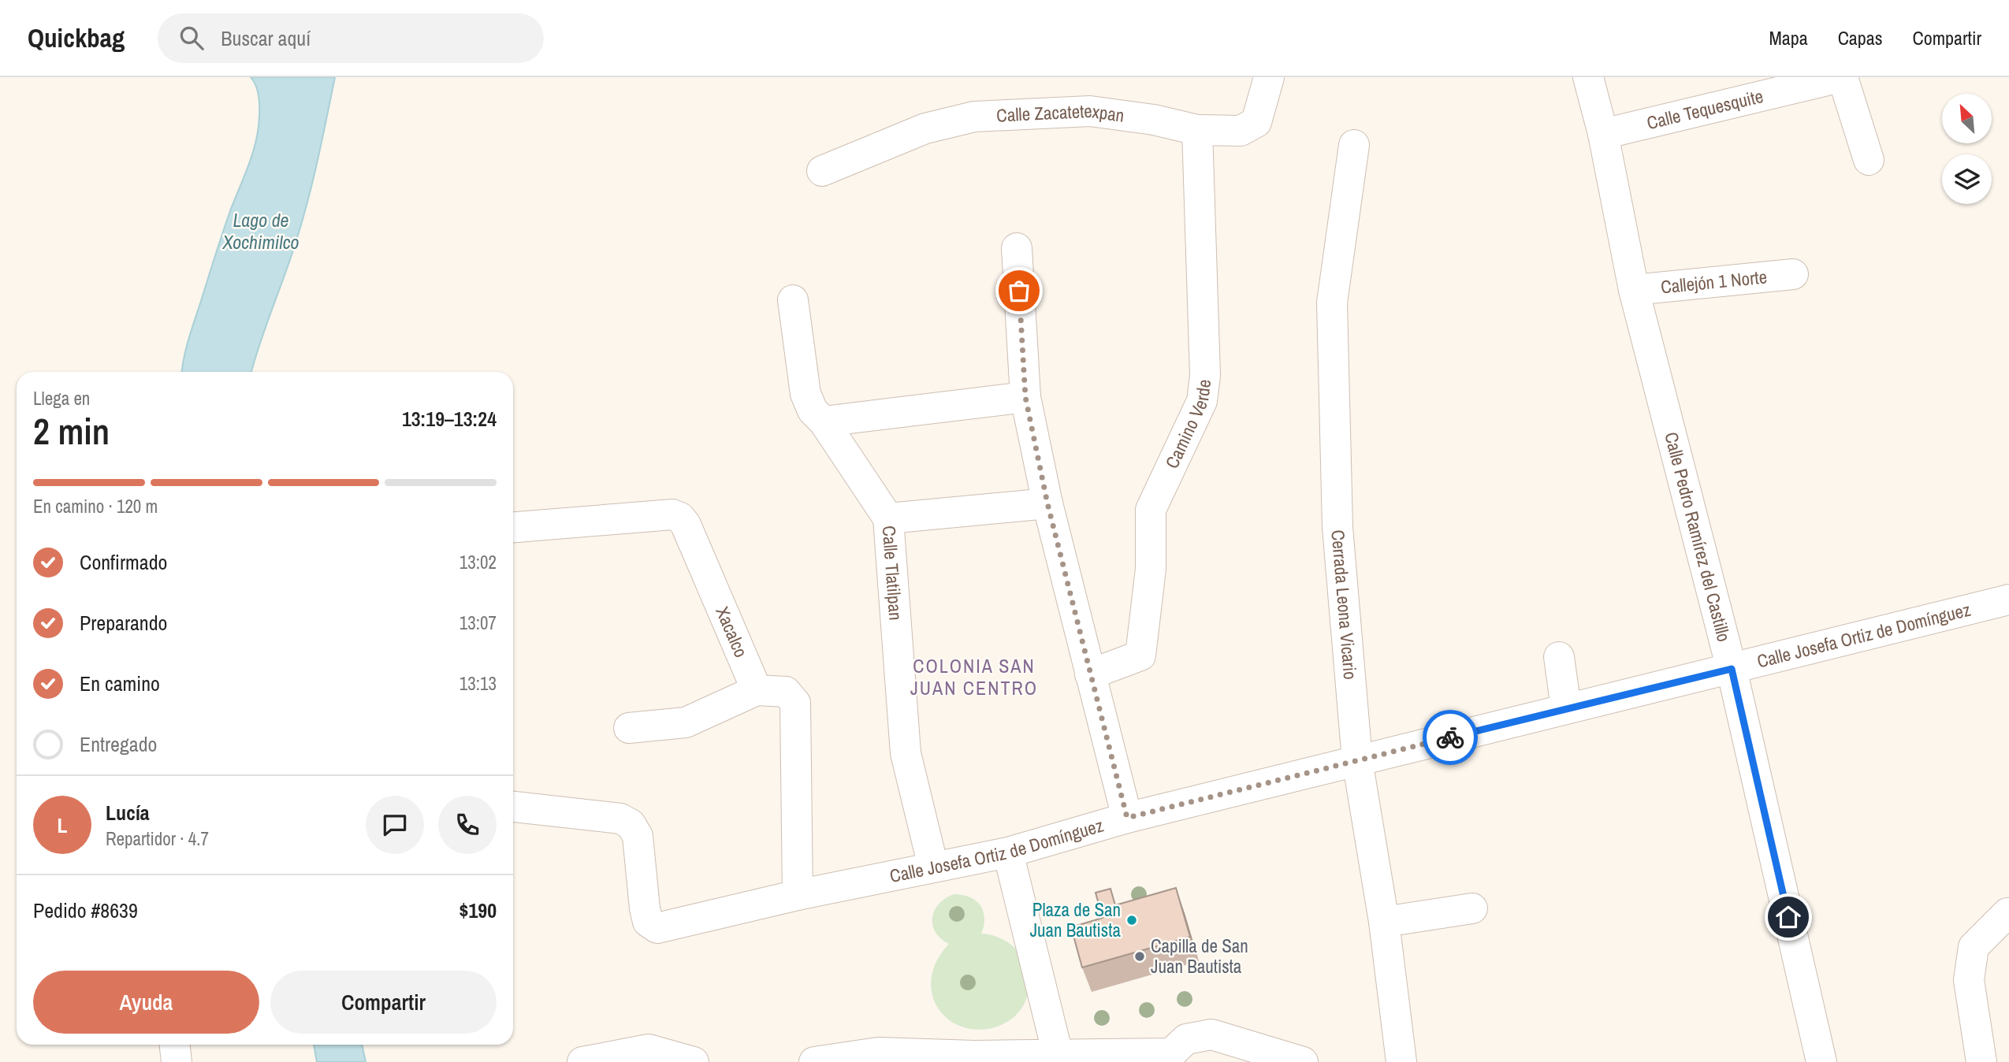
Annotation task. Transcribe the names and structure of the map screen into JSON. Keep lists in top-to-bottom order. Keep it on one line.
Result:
{"streets":{"street":["Calle Tequesquite","Calle Zacatetexpan","Callejón 1 Norte","Camino Verde","Calle Pedro Ramírez del Castillo","Calle Tlatilpan","Cerrada Leona Vicario","Xacalco","Calle Josefa Ortiz de Domínguez"]},"crossings":[["Calle Tequesquite","Calle Pedro Ramírez del Castillo"],["Calle Zacatetexpan","Camino Verde"],["Callejón 1 Norte","Calle Pedro Ramírez del Castillo"],["Calle Pedro Ramírez del Castillo","Calle Josefa Ortiz de Domínguez"],["Calle Tlatilpan","Calle Josefa Ortiz de Domínguez"],["Cerrada Leona Vicario","Calle Josefa Ortiz de Domínguez"]],"districts":["COLONIA SAN JUAN CENTRO"],"water":["Lago de Xochimilco"],"places":["Plaza de San Juan Bautista","Capilla de San Juan Bautista"],"north":"top left","page":{"header":"Quickbag","search":"Buscar aquí","nav":["Mapa","Capas","Compartir"],"heading":["2 min","Llega en","13:19–13:24"],"panel":["Lucía","Repartidor · 4.7","Pedido #8639","$190"],"bar":"En camino · 120 m","list":[["Confirmado","13:02"],["Preparando","13:07"],["En camino","13:13"],"Entregado"],"round":"L","buttons":["Ayuda","Compartir"]}}
